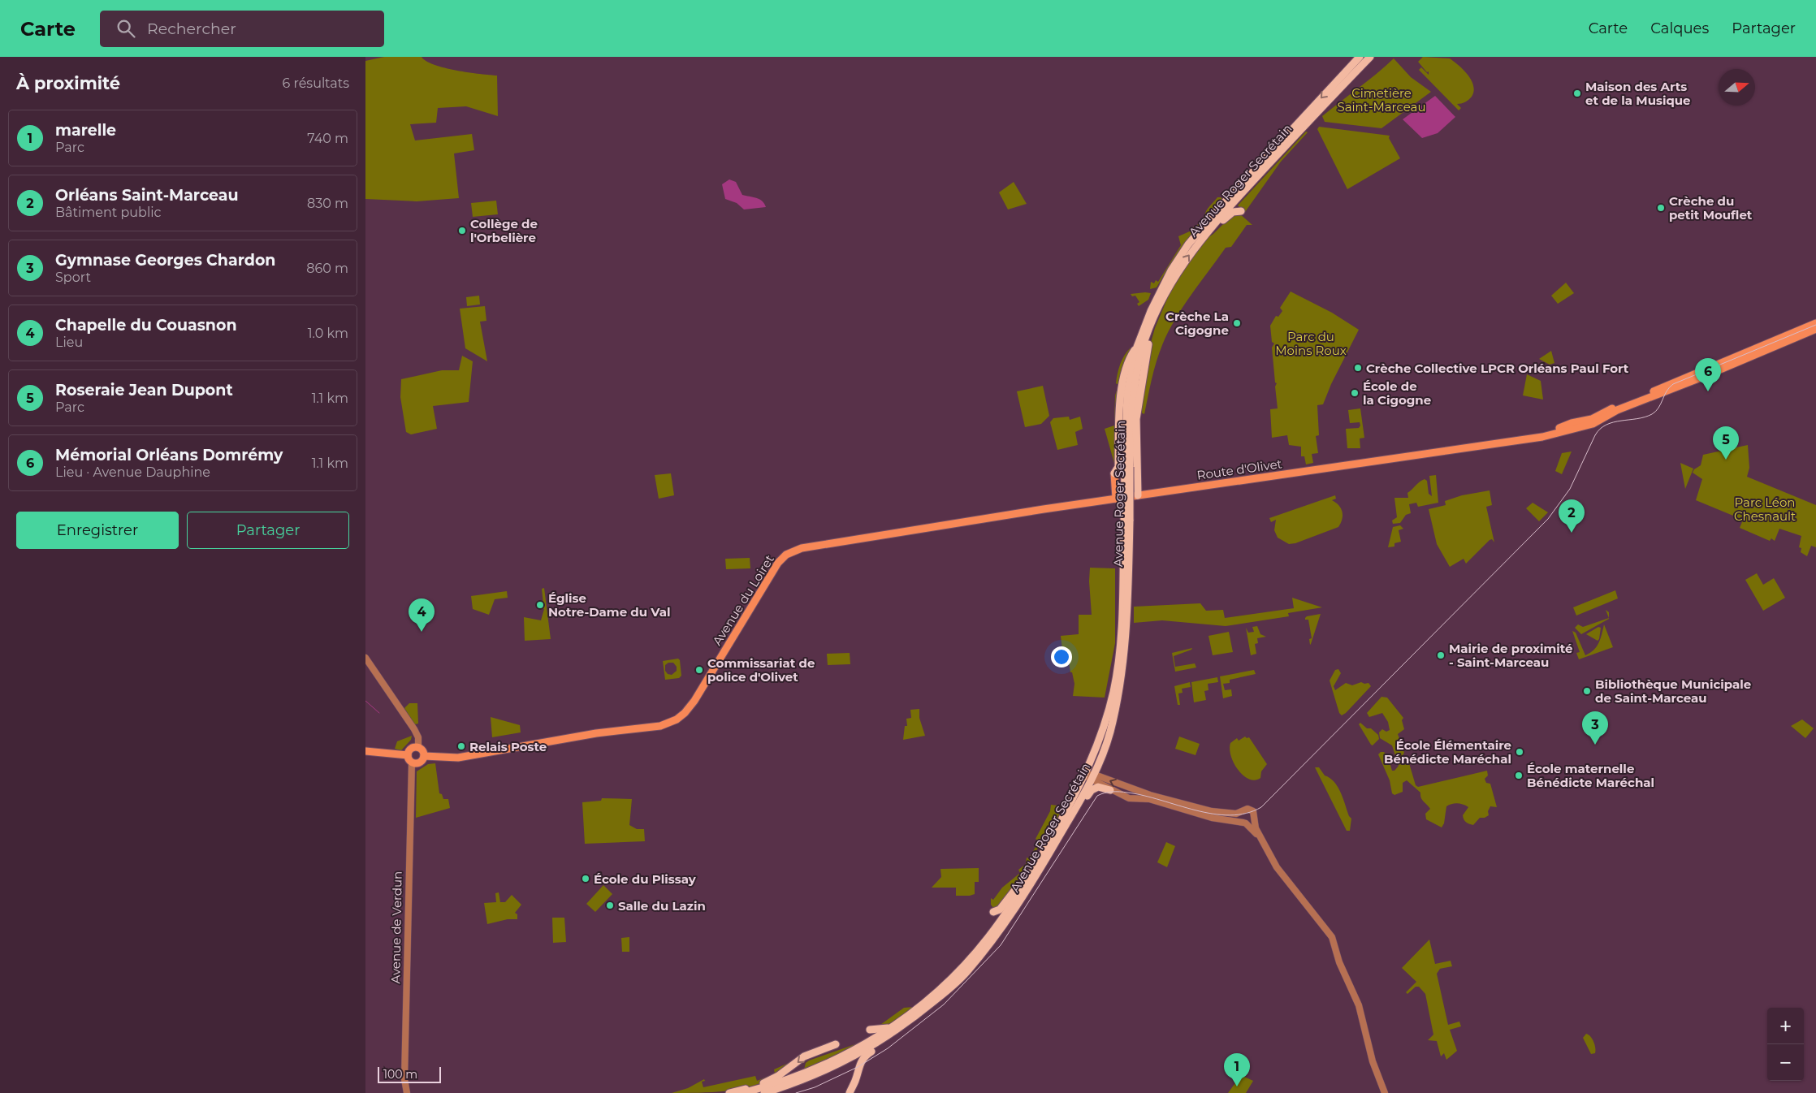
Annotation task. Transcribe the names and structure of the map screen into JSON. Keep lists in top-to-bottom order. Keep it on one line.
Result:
{"streets":{"main road":["Avenue Roger Secrétain","Route d'Olivet","Avenue du Loiret"],"street":["Avenue de Verdun"]},"crossings":[["Route d'Olivet","Avenue du Loiret"],["Avenue du Loiret","Avenue de Verdun"]],"parks":["Cimetière Saint-Marceau","Parc du Moins Roux","Parc Léon Chesnault"],"places":["Maison des Arts et de la Musique","Crèche du petit Mouflet","Collège de l'Orbelière","Crèche La Cigogne","Crèche Collective LPCR Orléans Paul Fort","École de la Cigogne","Église Notre-Dame du Val","Mairie de proximité - Saint-Marceau","Commissariat de police d'Olivet","Bibliothèque Municipale de Saint-Marceau","Relais Poste","École Élémentaire Bénédicte Maréchal","École maternelle Bénédicte Maréchal","École du Plissay","Salle du Lazin"],"scale_bar":"100 m","north":"right","page":{"header":"Carte","search":"Rechercher","nav":["Carte","Calques","Partager"],"heading":["À proximité","6 résultats"],"list":[{"mark":"1","name":"marelle","note":"Parc","value":"740 m"},{"mark":"2","name":"Orléans Saint-Marceau","note":"Bâtiment public","value":"830 m"},{"mark":"3","name":"Gymnase Georges Chardon","note":"Sport","value":"860 m"},{"mark":"4","name":"Chapelle du Couasnon","note":"Lieu","value":"1.0 km"},{"mark":"5","name":"Roseraie Jean Dupont","note":"Parc","value":"1.1 km"},{"mark":"6","name":"Mémorial Orléans Domrémy","note":"Lieu · Avenue Dauphine","value":"1.1 km"}],"pins":["6","5","2","4","3","1"],"buttons":["Enregistrer","Partager"],"map_buttons":["+","−"],"scale":"100 m"}}
